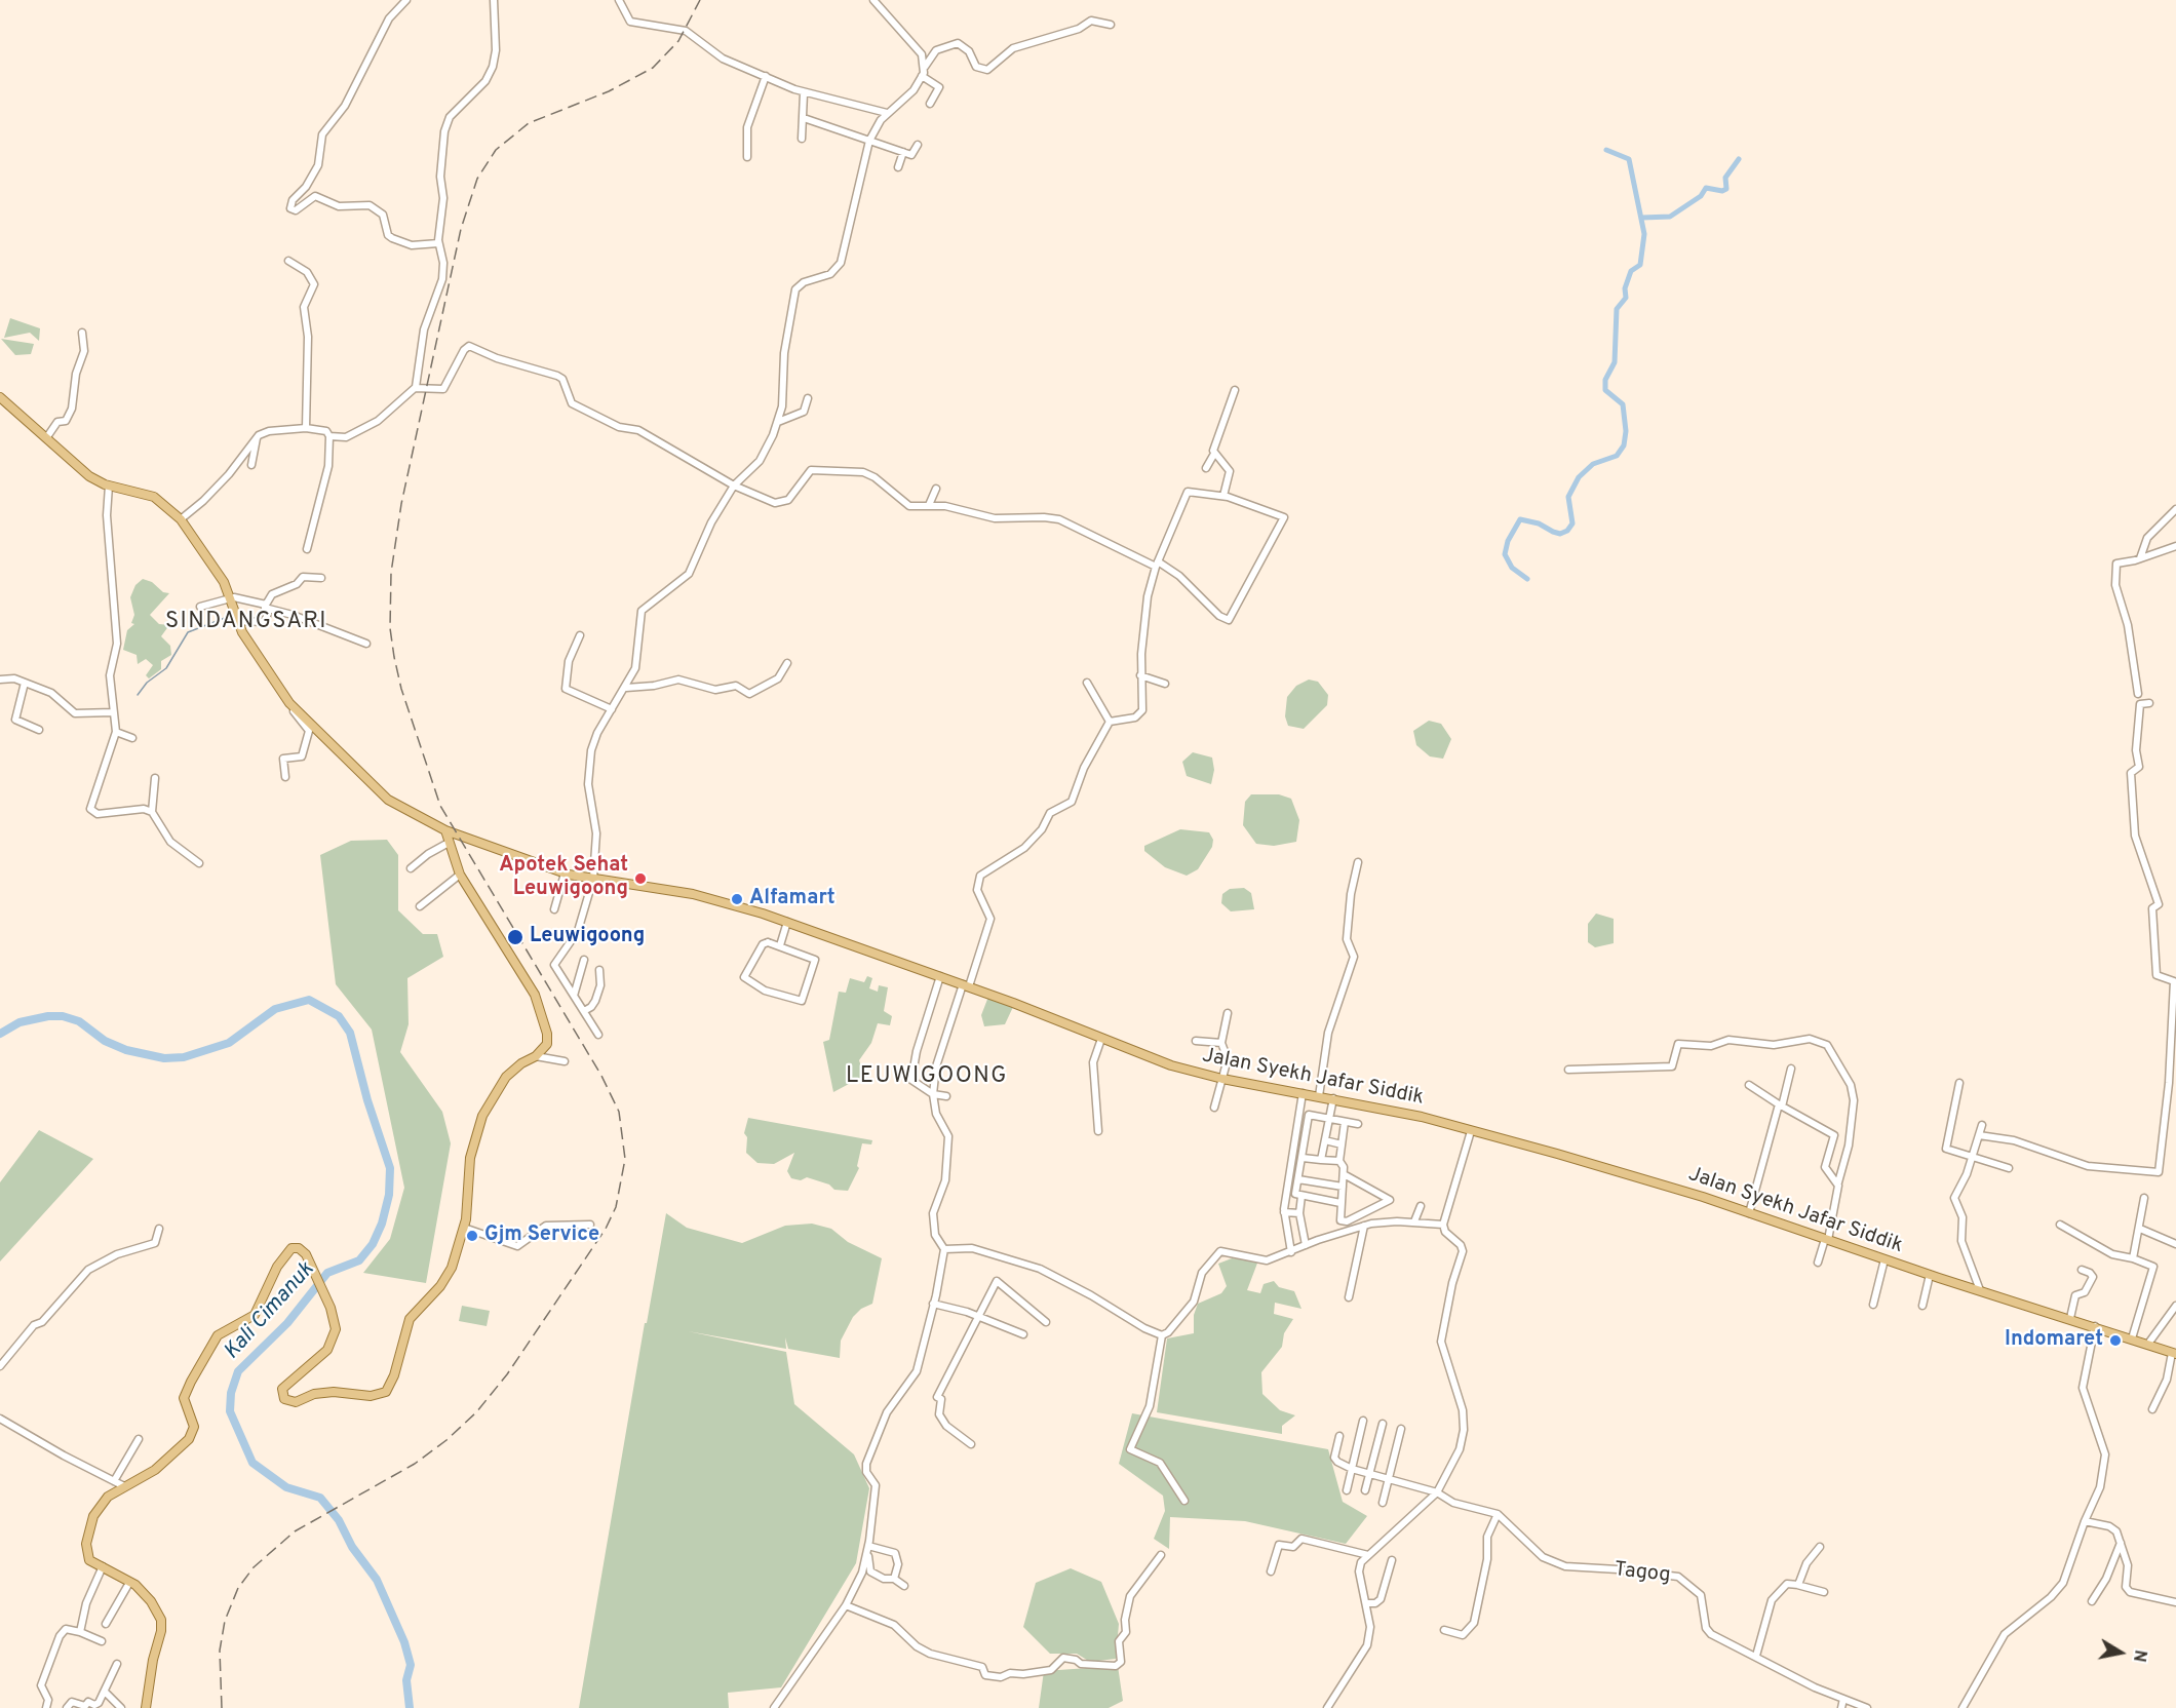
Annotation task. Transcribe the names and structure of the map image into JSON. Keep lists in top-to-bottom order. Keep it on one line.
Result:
{"streets":{"main road":["Jalan Syekh Jafar Siddik"],"street":["Tagog"]},"districts":["SINDANGSARI","LEUWIGOONG"],"water":["Kali Cimanuk"],"places":["Apotek Sehat Leuwigoong","Alfamart","Leuwigoong","Gjm Service","Indomaret"],"north":"right"}
